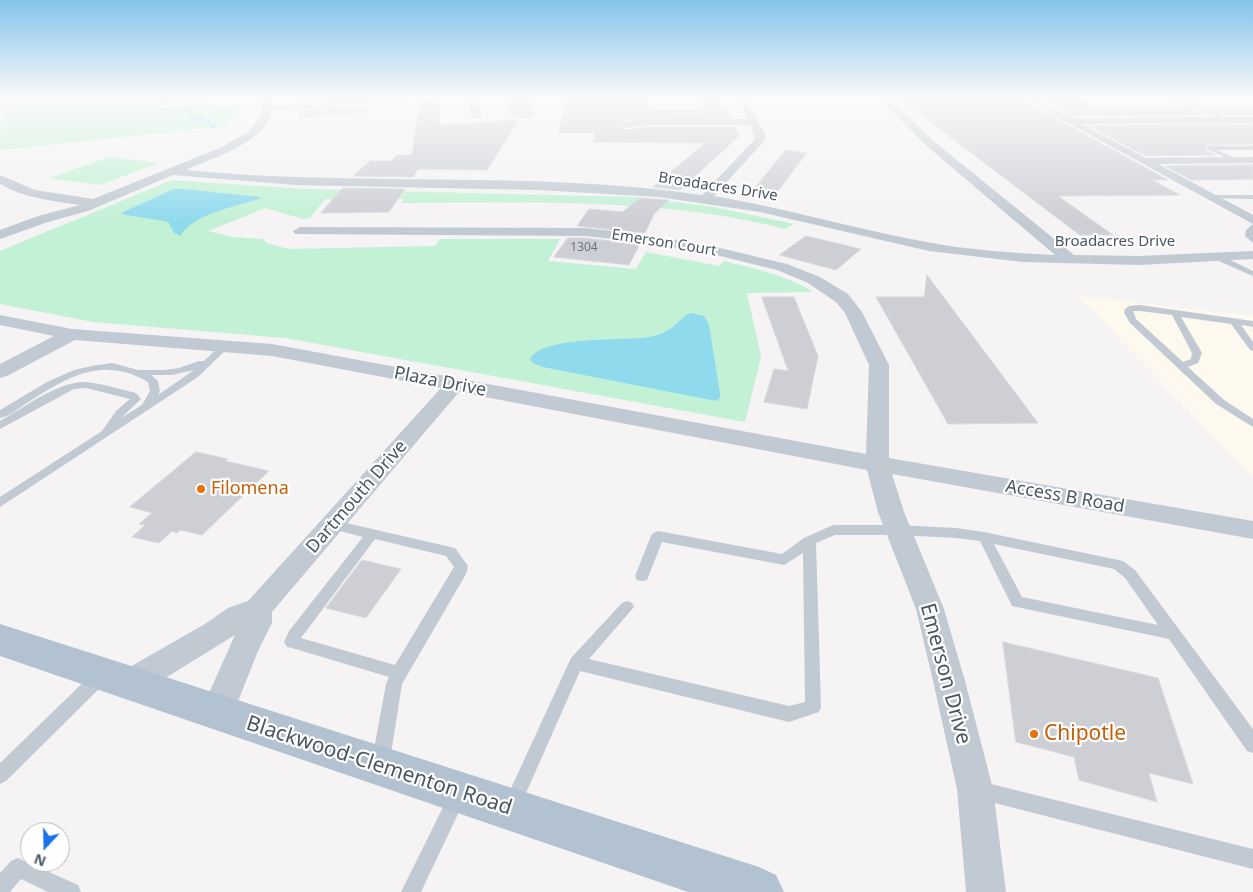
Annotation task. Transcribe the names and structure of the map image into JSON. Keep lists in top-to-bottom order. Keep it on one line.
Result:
{"streets":{"main road":["Blackwood-Clementon Road"],"street":["Broadacres Drive","Emerson Court","Plaza Drive","Dartmouth Drive","Access B Road","Emerson Drive"]},"crossings":[["Emerson Court","Plaza Drive"],["Emerson Court","Access B Road"],["Emerson Court","Emerson Drive"],["Plaza Drive","Dartmouth Drive"],["Plaza Drive","Access B Road"],["Plaza Drive","Emerson Drive"],["Dartmouth Drive","Blackwood-Clementon Road"],["Access B Road","Emerson Drive"]],"places":["Filomena","Chipotle"],"house_numbers":["1304"],"north":"bottom"}
